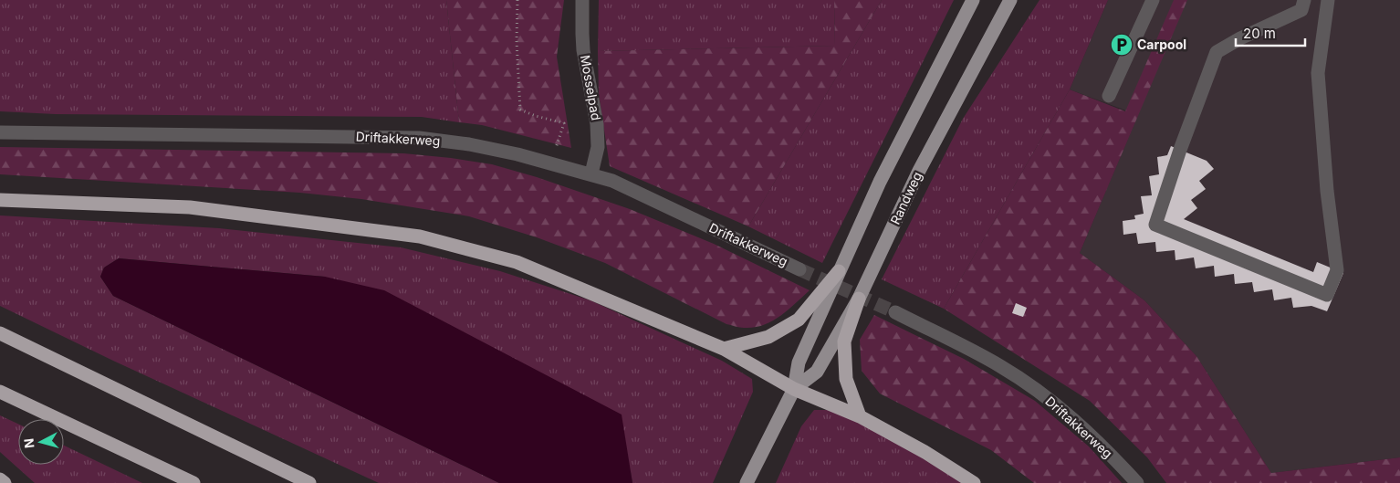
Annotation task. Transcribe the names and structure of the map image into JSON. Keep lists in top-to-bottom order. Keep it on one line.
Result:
{"streets":{"main road":["Randweg"],"street":["Mosselpad","Driftakkerweg"]},"crossings":[["Mosselpad","Driftakkerweg"]],"places":{"parking":["Carpool"]},"scale_bar":"20 m","north":"left"}
